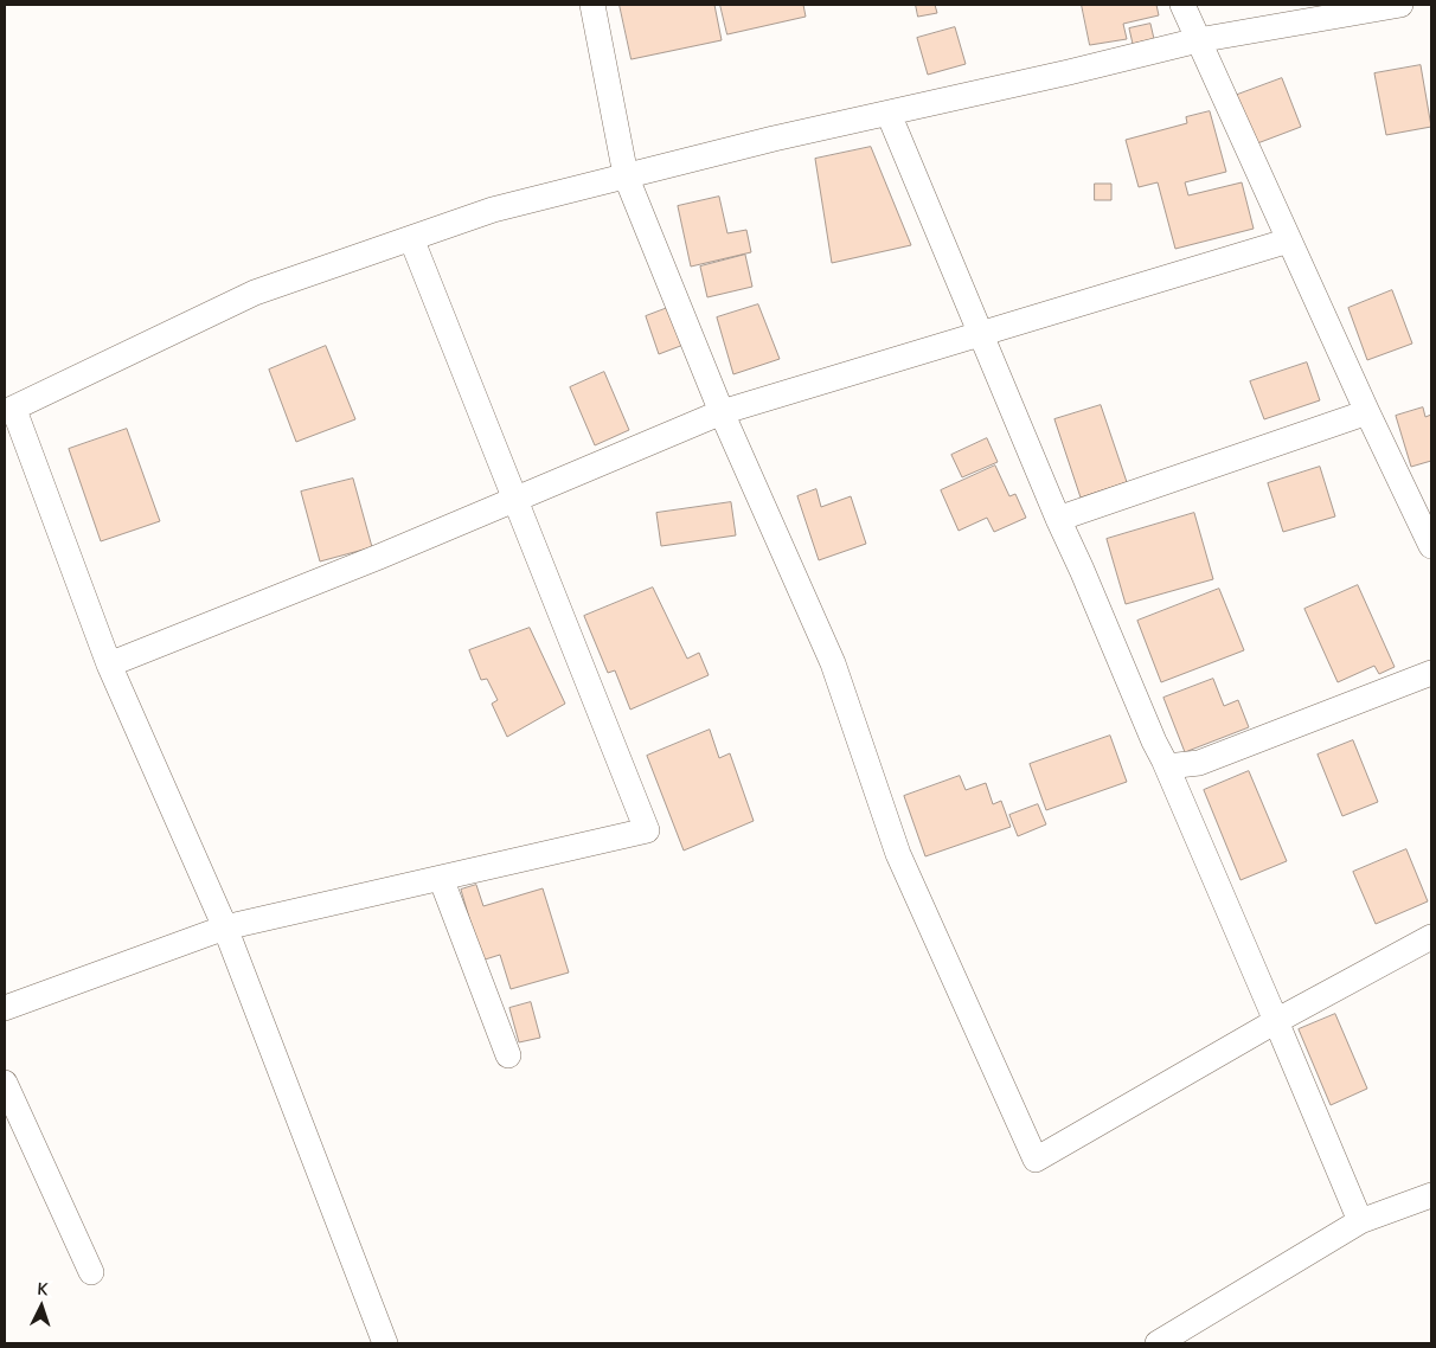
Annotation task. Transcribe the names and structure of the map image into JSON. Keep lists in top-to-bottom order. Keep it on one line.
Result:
{"north":"top"}
